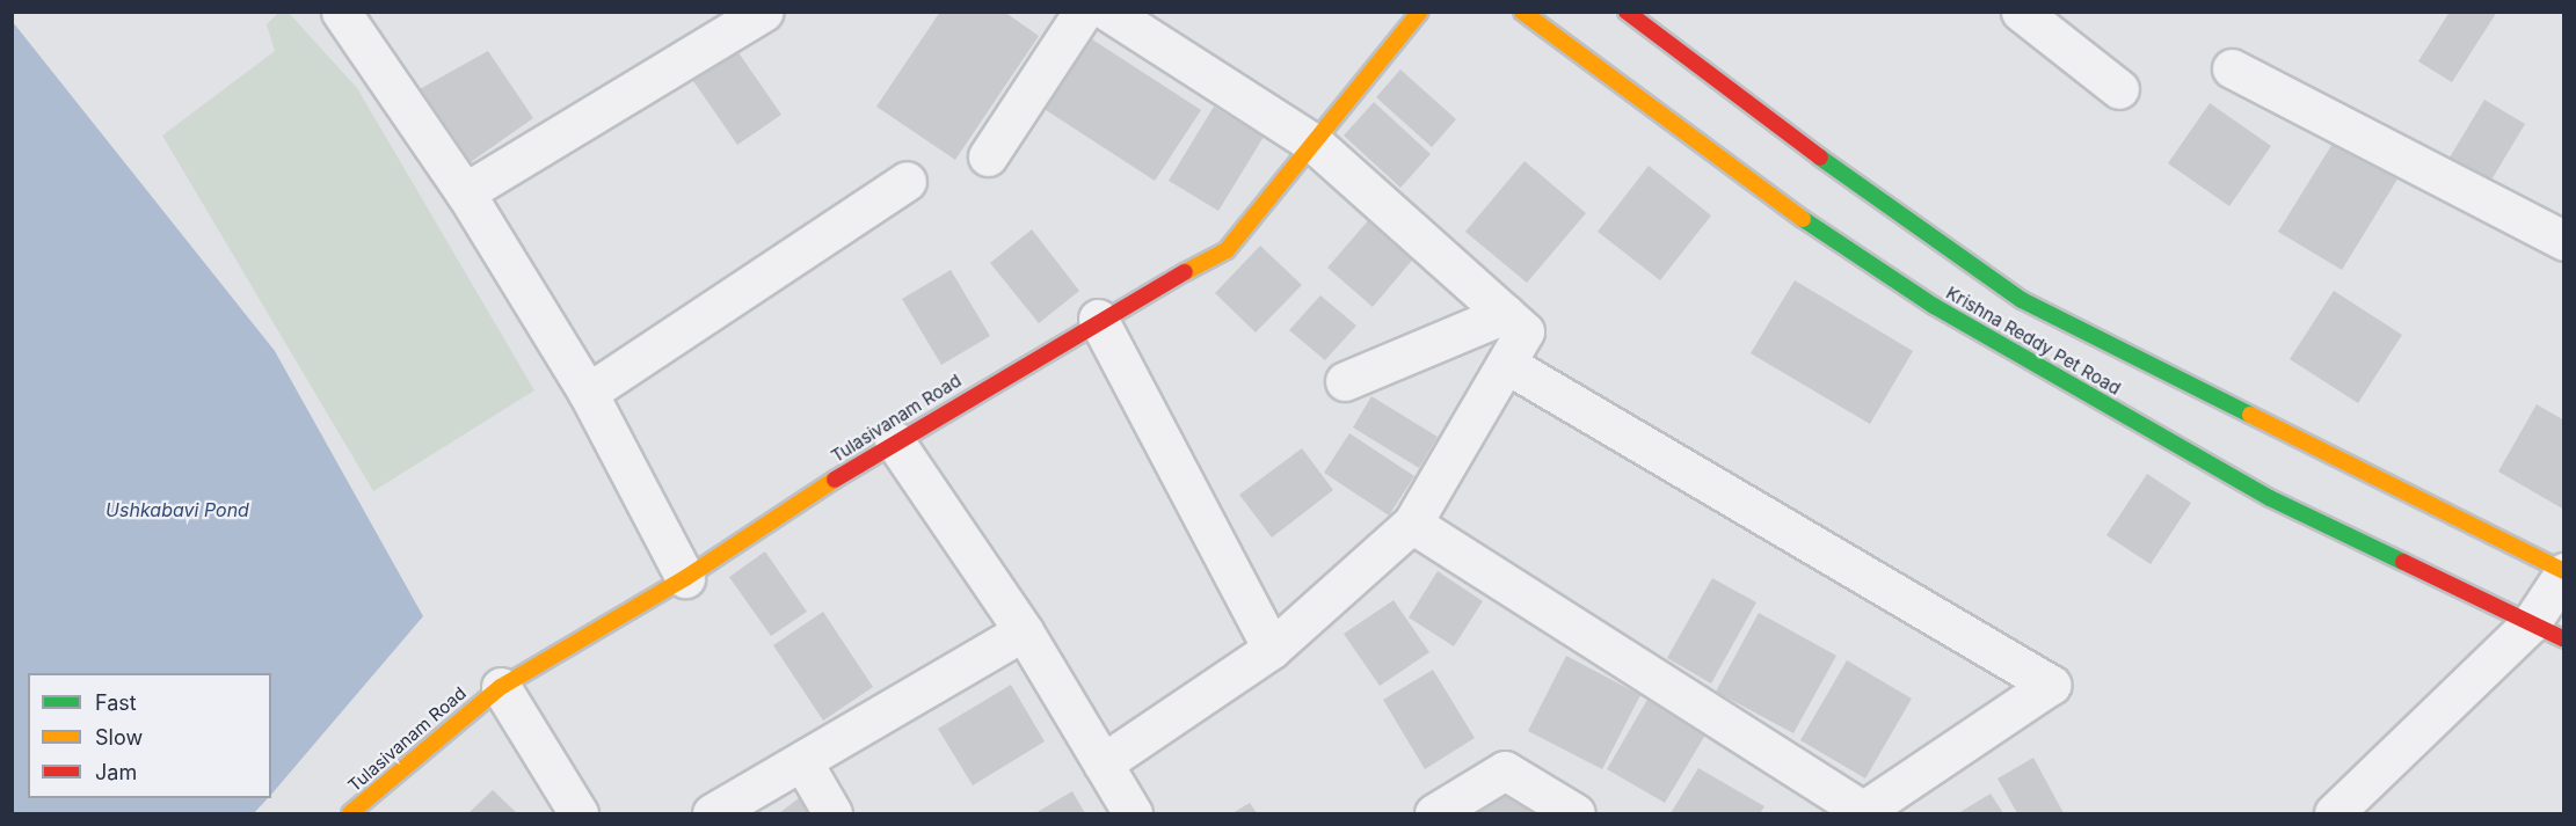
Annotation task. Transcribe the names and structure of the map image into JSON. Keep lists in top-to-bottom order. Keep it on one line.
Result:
{"streets":{"main road":["Krishna Reddy Pet Road","Tulasivanam Road"]},"water":["Ushkabavi Pond"],"legend":["Fast","Slow","Jam"]}
